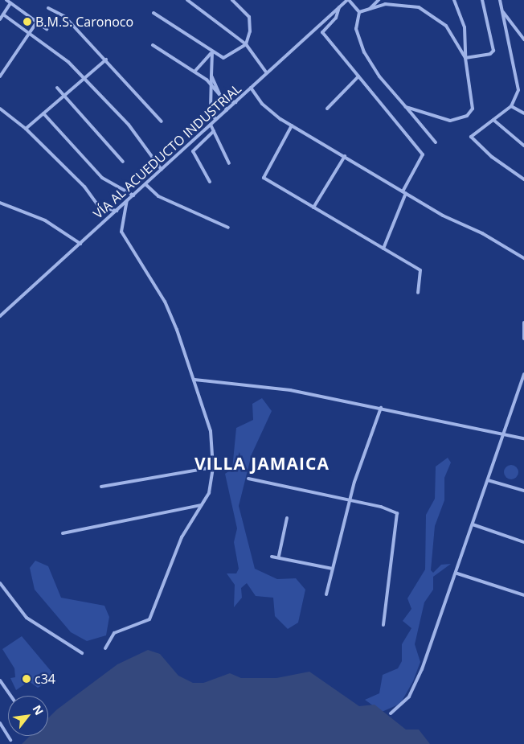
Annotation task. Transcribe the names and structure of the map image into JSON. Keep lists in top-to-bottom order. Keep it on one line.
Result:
{"streets":{"street":["VÍA AL ACUEDUCTO INDUSTRIAL"]},"districts":["VILLA JAMAICA"],"places":["B.M.S. Caronoco","c34"],"north":"top right"}
